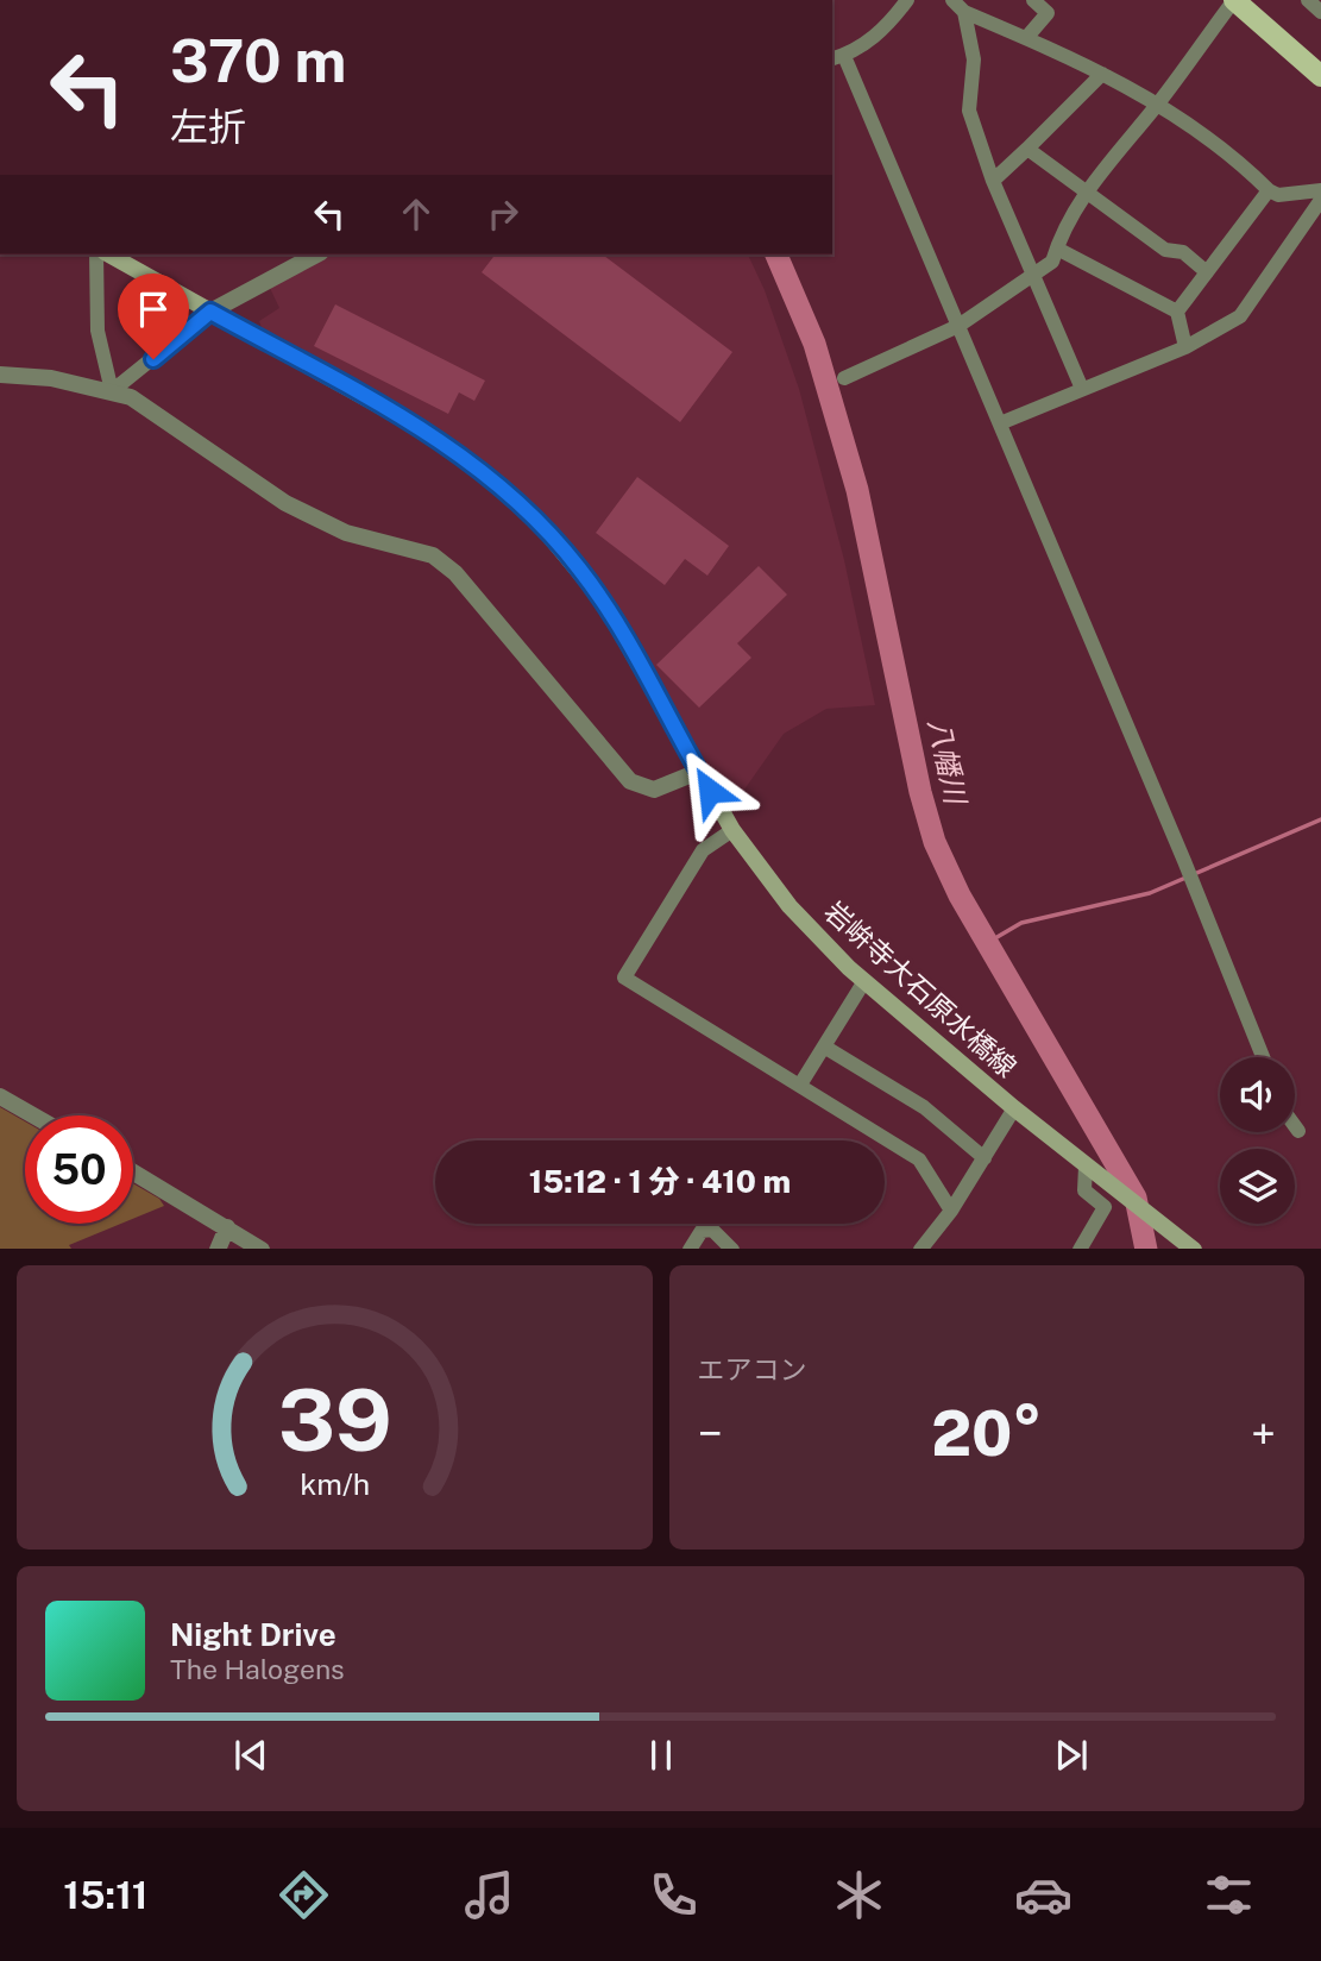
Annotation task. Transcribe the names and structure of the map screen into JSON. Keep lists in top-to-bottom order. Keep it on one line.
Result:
{"streets":{"main road":["岩峅寺大石原水橋線"]},"water":["八幡川"],"page":{"turn":["370 m","左折"],"limit":"50","trip":"15:12 · 1 分 · 410 m","tile":"エアコン","heat":["−","20°","+"],"song":["Night Drive","The Halogens"],"tabs":"15:11","gauge":["39","km/h"]}}
